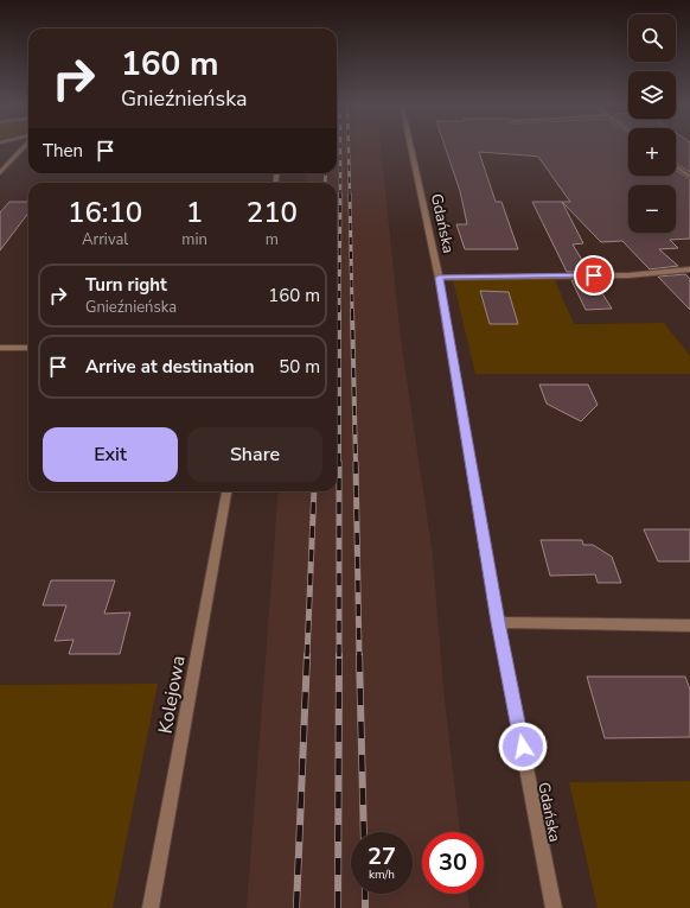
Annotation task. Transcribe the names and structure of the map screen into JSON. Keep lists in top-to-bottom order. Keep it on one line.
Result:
{"streets":{"street":["Gdańska","Kolejowa"]},"page":{"map_buttons":["+","−"],"turn":["160 m","Gnieźnieńska"],"then":"Then","eta":["16:10","Arrival","1","min","210","m"],"list":[{"name":"Turn right","note":"Gnieźnieńska","value":"160 m"},{"name":"Arrive at destination","value":"50 m"}],"buttons":["Exit","Share"],"speed":"27 km/h","limit":"30"}}
